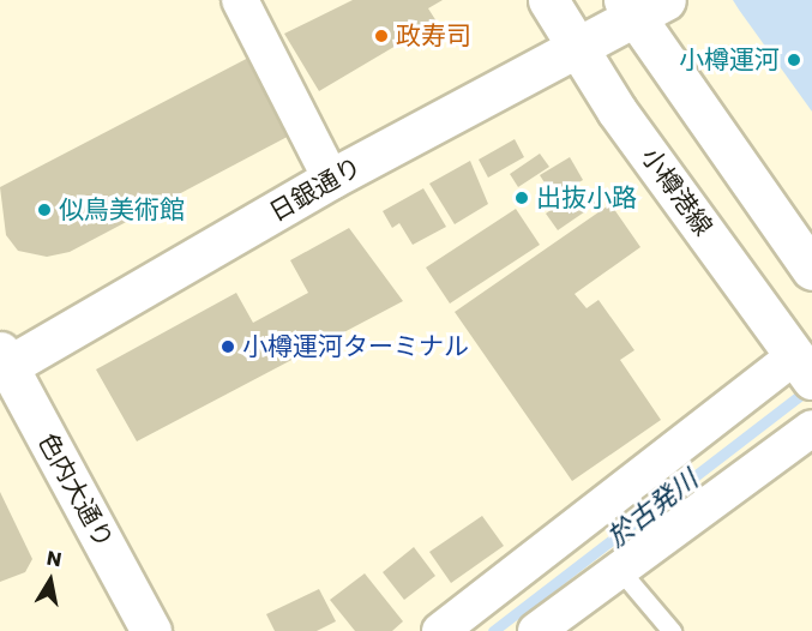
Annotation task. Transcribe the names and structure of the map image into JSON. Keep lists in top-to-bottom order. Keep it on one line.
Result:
{"streets":{"street":["日銀通り","小樽港線","色内大通り"]},"crossings":[["日銀通り","小樽港線"],["日銀通り","色内大通り"]],"water":["於古発川"],"places":["政寿司","小樽運河","出抜小路","似鳥美術館","小樽運河ターミナル"],"north":"top"}
